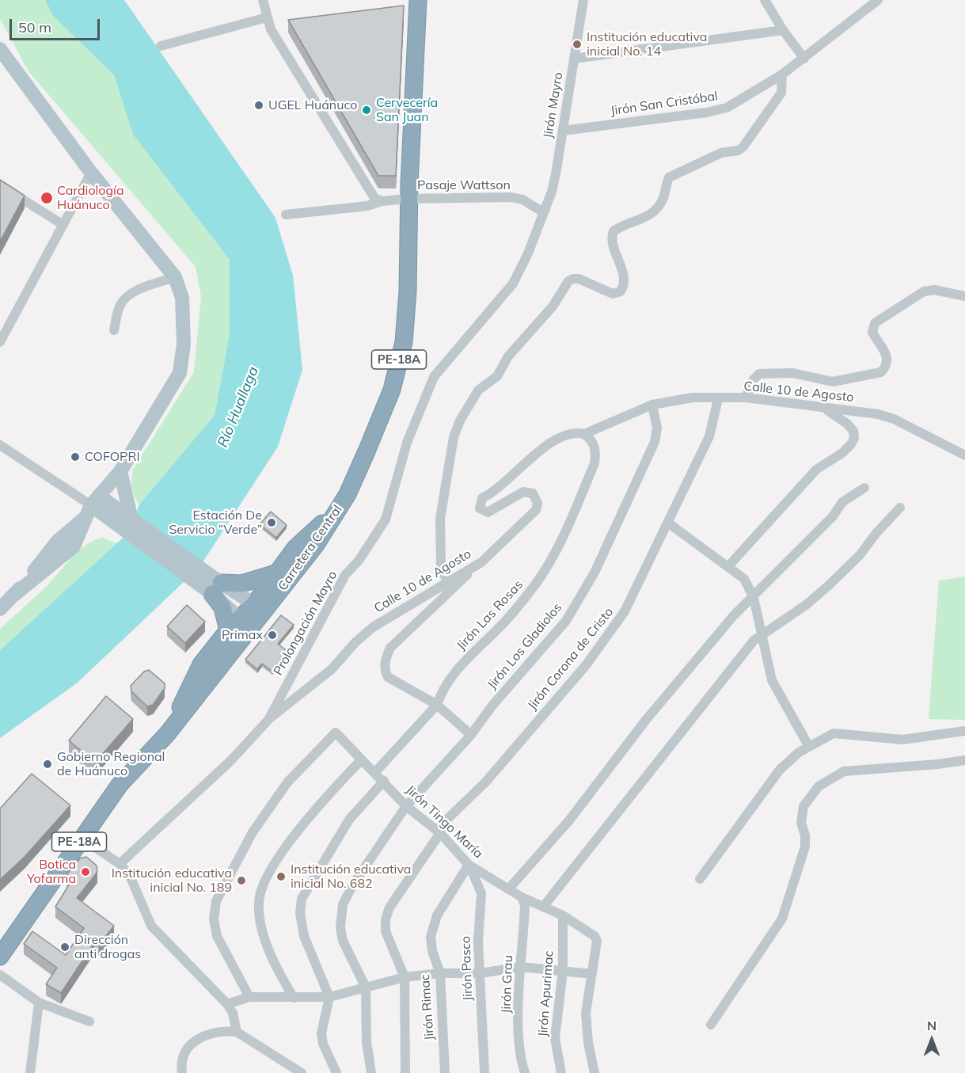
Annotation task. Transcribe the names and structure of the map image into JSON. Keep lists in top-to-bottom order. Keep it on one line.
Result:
{"streets":{"highway":["PE-18A","Carretera Central"],"street":["Jirón San Cristóbal","Jirón Mayro","Pasaje Wattson","Calle 10 de Agosto","Jirón Las Rosas","Prolongación Mayro","Jirón Los Gladiolos","Jirón Corona de Cristo","Jirón Tingo María","Jirón Pasco","Jirón Grau","Jirón Apurimac","Jirón Rimac"]},"crossings":[["Jirón San Cristóbal","Jirón Mayro"],["Jirón Mayro","Pasaje Wattson"],["Jirón Mayro","Prolongación Mayro"],["Pasaje Wattson","Carretera Central"],["Pasaje Wattson","Prolongación Mayro"],["PE-18A","Carretera Central"],["Calle 10 de Agosto","Jirón Las Rosas"],["Calle 10 de Agosto","Prolongación Mayro"],["Calle 10 de Agosto","Jirón Los Gladiolos"],["Calle 10 de Agosto","Jirón Corona de Cristo"],["Jirón Las Rosas","Jirón Tingo María"],["Jirón Los Gladiolos","Jirón Tingo María"],["Jirón Corona de Cristo","Jirón Tingo María"],["Jirón Tingo María","Jirón Pasco"],["Jirón Tingo María","Jirón Grau"],["Jirón Tingo María","Jirón Apurimac"],["Jirón Tingo María","Jirón Rimac"],["Jirón Pasco","Jirón Rimac"]],"water":["Río Huallaga"],"places":["Institución educativa inicial No. 14","UGEL Huánuco","Cervecería San Juan","Cardiología Huánuco","COFOPRI","Estación De Servicio “Verde”","Primax","Gobierno Regional de Huánuco","Botica Yofarma","Institución educativa inicial No. 682","Institución educativa inicial No. 189","Dirección anti drogas"],"scale_bar":"50 m","north":"top"}
